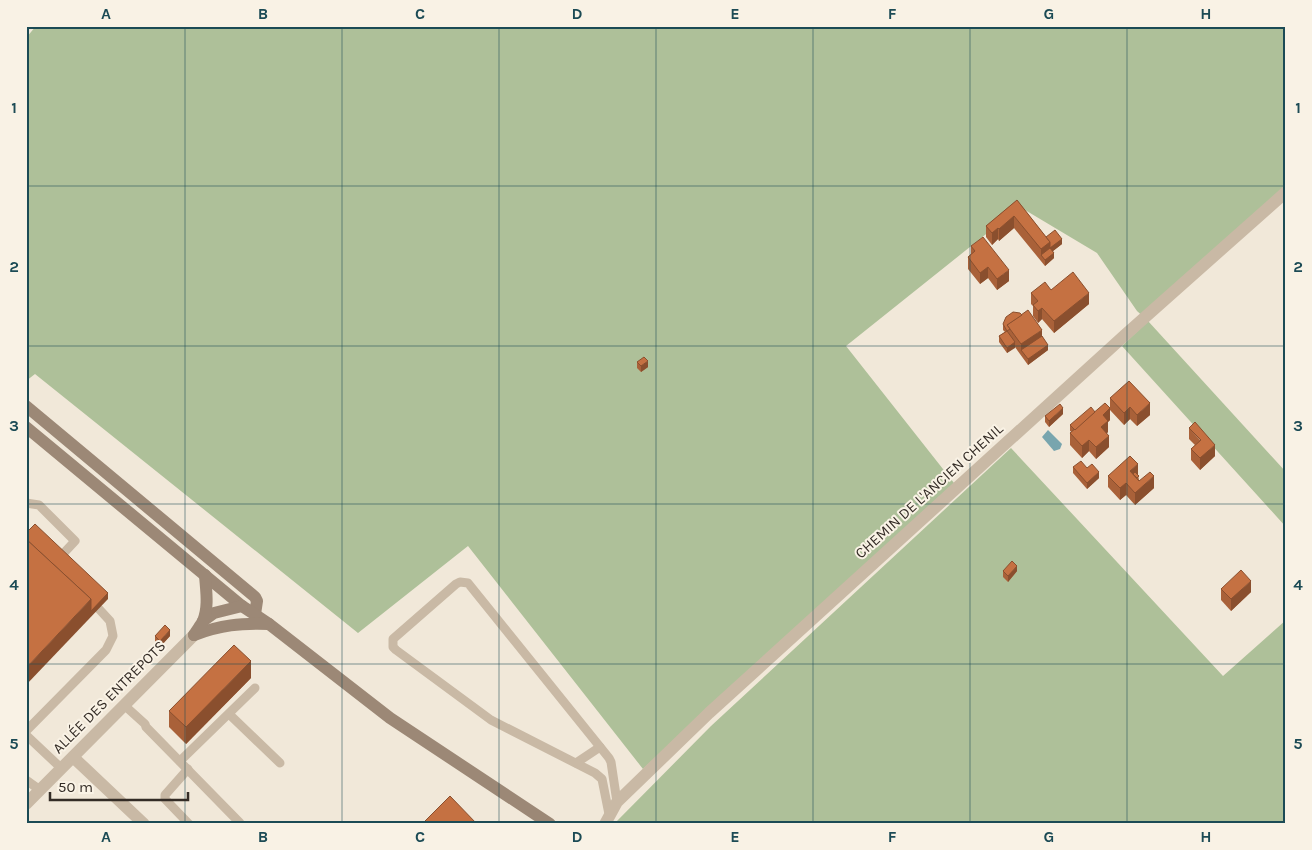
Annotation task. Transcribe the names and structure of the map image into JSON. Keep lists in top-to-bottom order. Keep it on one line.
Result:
{"streets":{"street":["CHEMIN DE L'ANCIEN CHENIL","ALLÉE DES ENTREPOTS"]},"scale_bar":"50 m","grid":{"columns":["A","B","C","D","E","F","G","H"],"rows":["1","2","3","4","5"]}}
